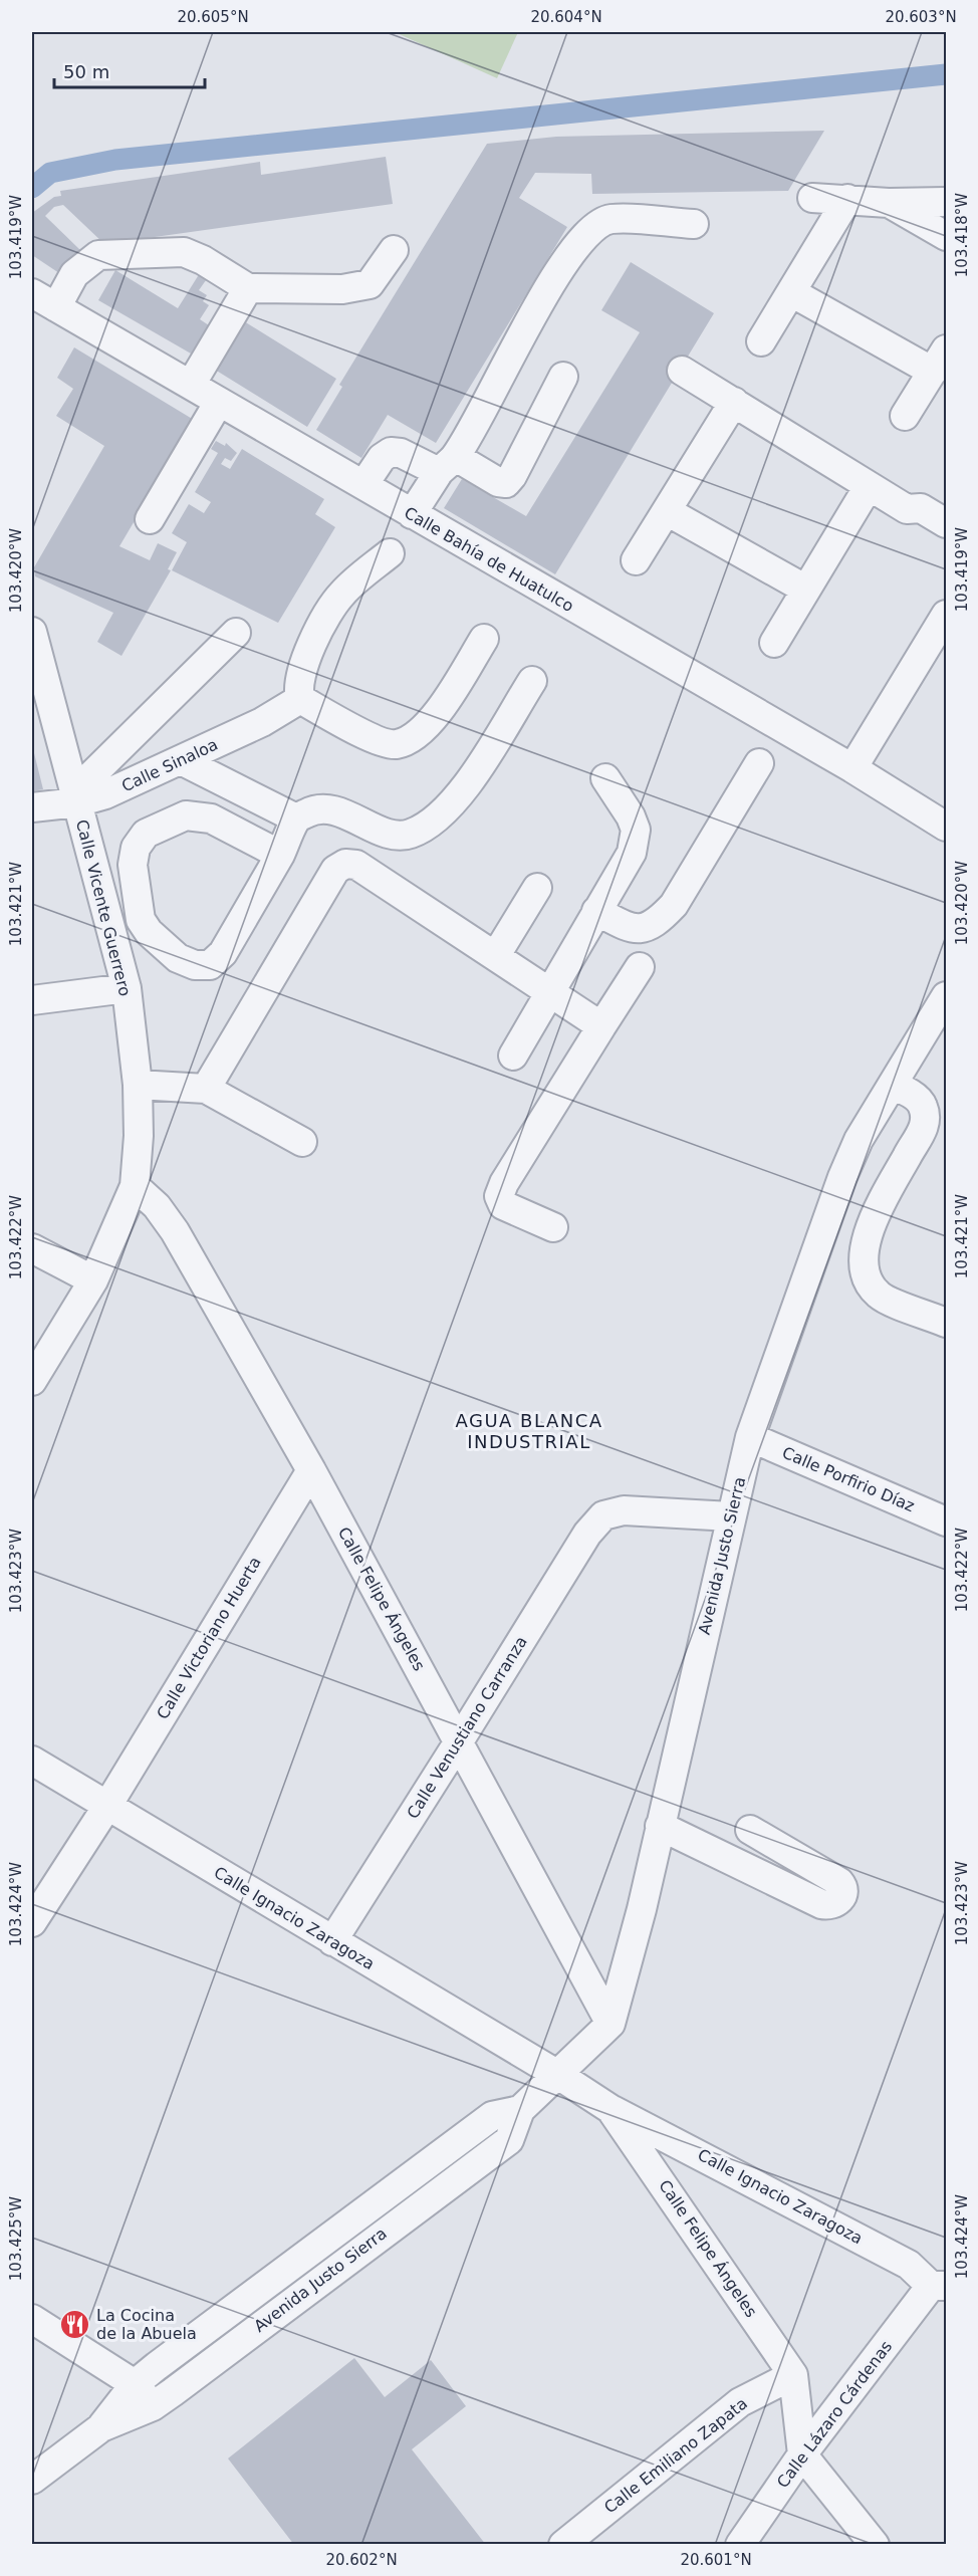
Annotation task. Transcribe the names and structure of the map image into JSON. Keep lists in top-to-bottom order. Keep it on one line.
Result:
{"streets":{"street":["Calle Bahía de Huatulco","Calle Sinaloa","Calle Vicente Guerrero","Calle Porfirio Díaz","Avenida Justo Sierra","Calle Felipe Ángeles","Calle Victoriano Huerta","Calle Venustiano Carranza","Calle Ignacio Zaragoza","Calle Lázaro Cárdenas","Calle Emiliano Zapata"]},"crossings":[["Calle Sinaloa","Calle Vicente Guerrero"],["Calle Vicente Guerrero","Calle Felipe Ángeles"],["Calle Porfirio Díaz","Avenida Justo Sierra"],["Avenida Justo Sierra","Calle Felipe Ángeles"],["Avenida Justo Sierra","Calle Venustiano Carranza"],["Avenida Justo Sierra","Calle Ignacio Zaragoza"],["Calle Felipe Ángeles","Calle Victoriano Huerta"],["Calle Felipe Ángeles","Calle Venustiano Carranza"],["Calle Felipe Ángeles","Calle Ignacio Zaragoza"],["Calle Felipe Ángeles","Calle Lázaro Cárdenas"],["Calle Felipe Ángeles","Calle Emiliano Zapata"],["Calle Victoriano Huerta","Calle Ignacio Zaragoza"],["Calle Venustiano Carranza","Calle Ignacio Zaragoza"],["Calle Ignacio Zaragoza","Calle Lázaro Cárdenas"]],"districts":["AGUA BLANCA INDUSTRIAL"],"places":{"restaurant":["La Cocina de la Abuela"]},"scale_bar":"50 m","coordinates":["20.605°N","20.604°N","20.603°N","103.418°W","103.419°W","103.420°W","103.421°W","103.422°W","103.423°W","103.424°W","103.425°W","20.602°N","20.601°N"]}
